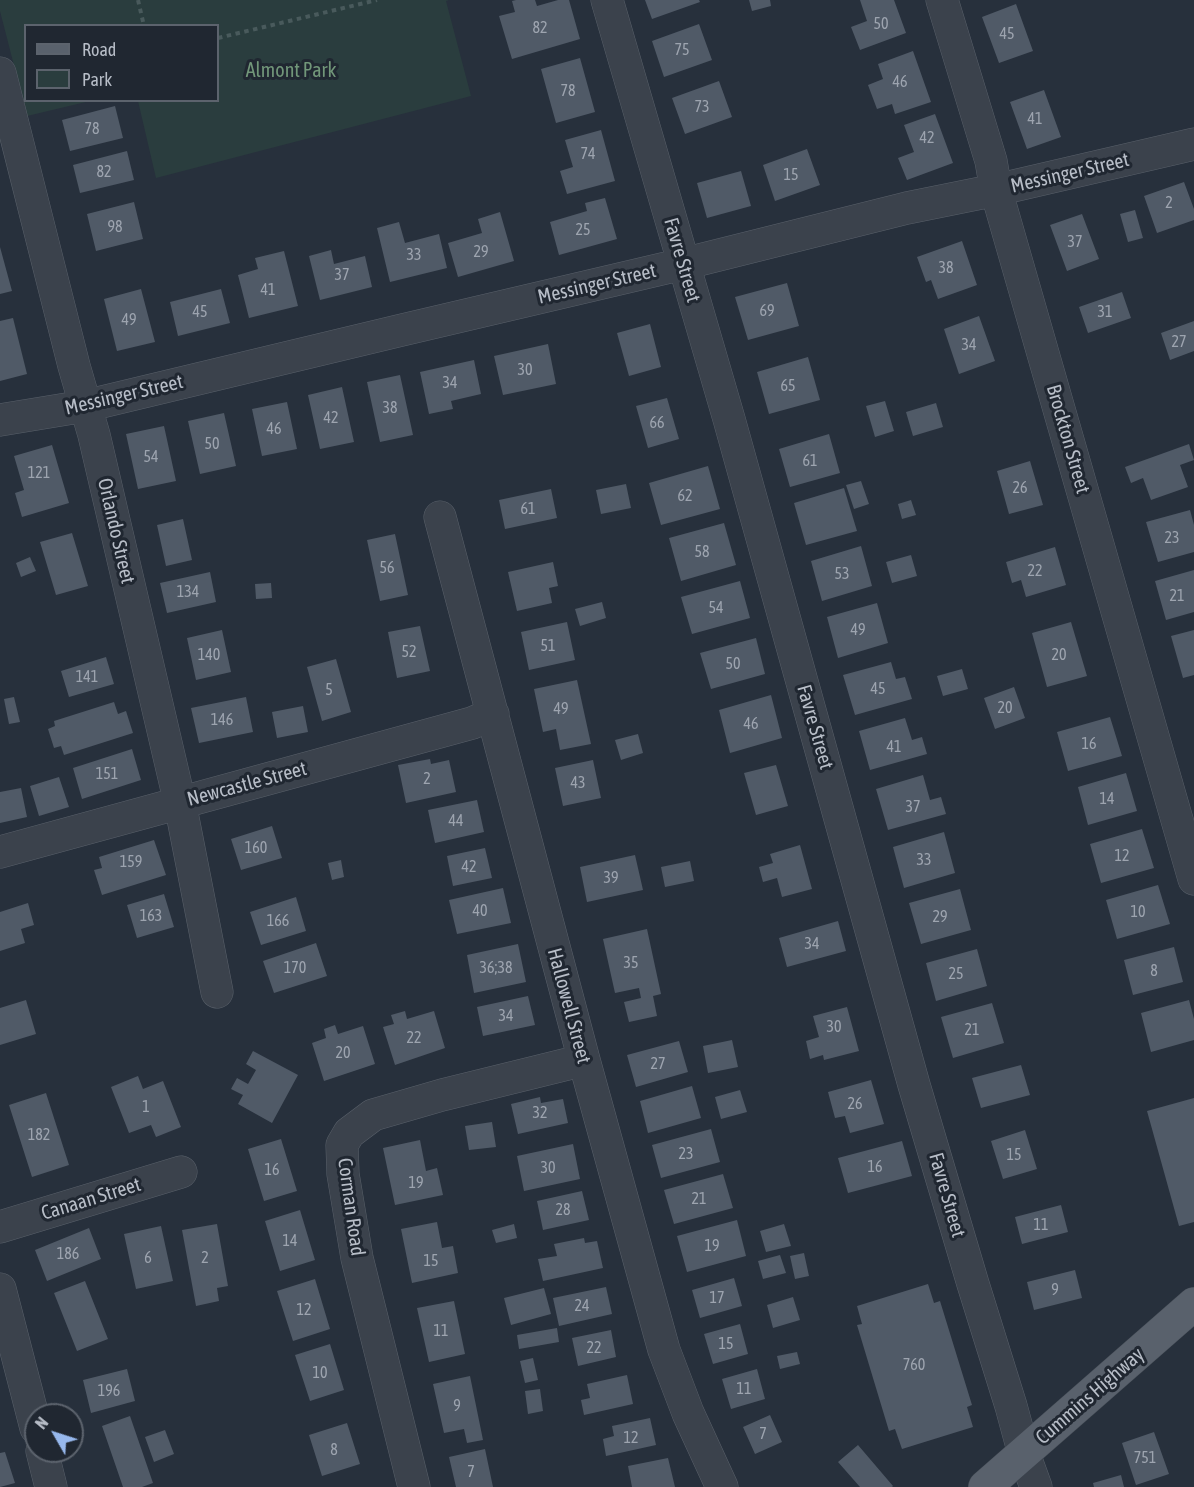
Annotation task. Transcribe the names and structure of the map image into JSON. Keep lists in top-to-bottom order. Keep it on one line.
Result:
{"streets":{"main road":["Cummins Highway"],"street":["Messinger Street","Favre Street","Brockton Street","Orlando Street","Newcastle Street","Hallowell Street","Canaan Street","Corman Road"]},"crossings":[["Messinger Street","Favre Street"],["Messinger Street","Brockton Street"],["Messinger Street","Orlando Street"],["Favre Street","Cummins Highway"],["Orlando Street","Newcastle Street"],["Newcastle Street","Hallowell Street"],["Hallowell Street","Corman Road"]],"parks":["Almont Park"],"house_numbers":["50","82","45","75","46","78","73","41","78","42","74","82","15","2","98","25","37","29","33","38","37","41","69","45","31","49","27","34","30","34","65","38","42","66","46","50","54","61","121","26","62","61","23","58","56","22","53","134","21","54","49","51","52","140","20","50","141","45","5","20","49","146","46","16","41","151","2","43","14","37","44","160","12","33","159","42","39","40","10","163","29","166","34","35","170","36;38","8","25","34","30","21","22","20","27","26","1","32","182","23","15","16","30","16","19","21","28","11","14","19","186","6","2","15","9","17","24","12","11","15","22","760","10","11","196","9","7","12","8","751","7"],"legend":["Road","Park"],"north":"top left"}
